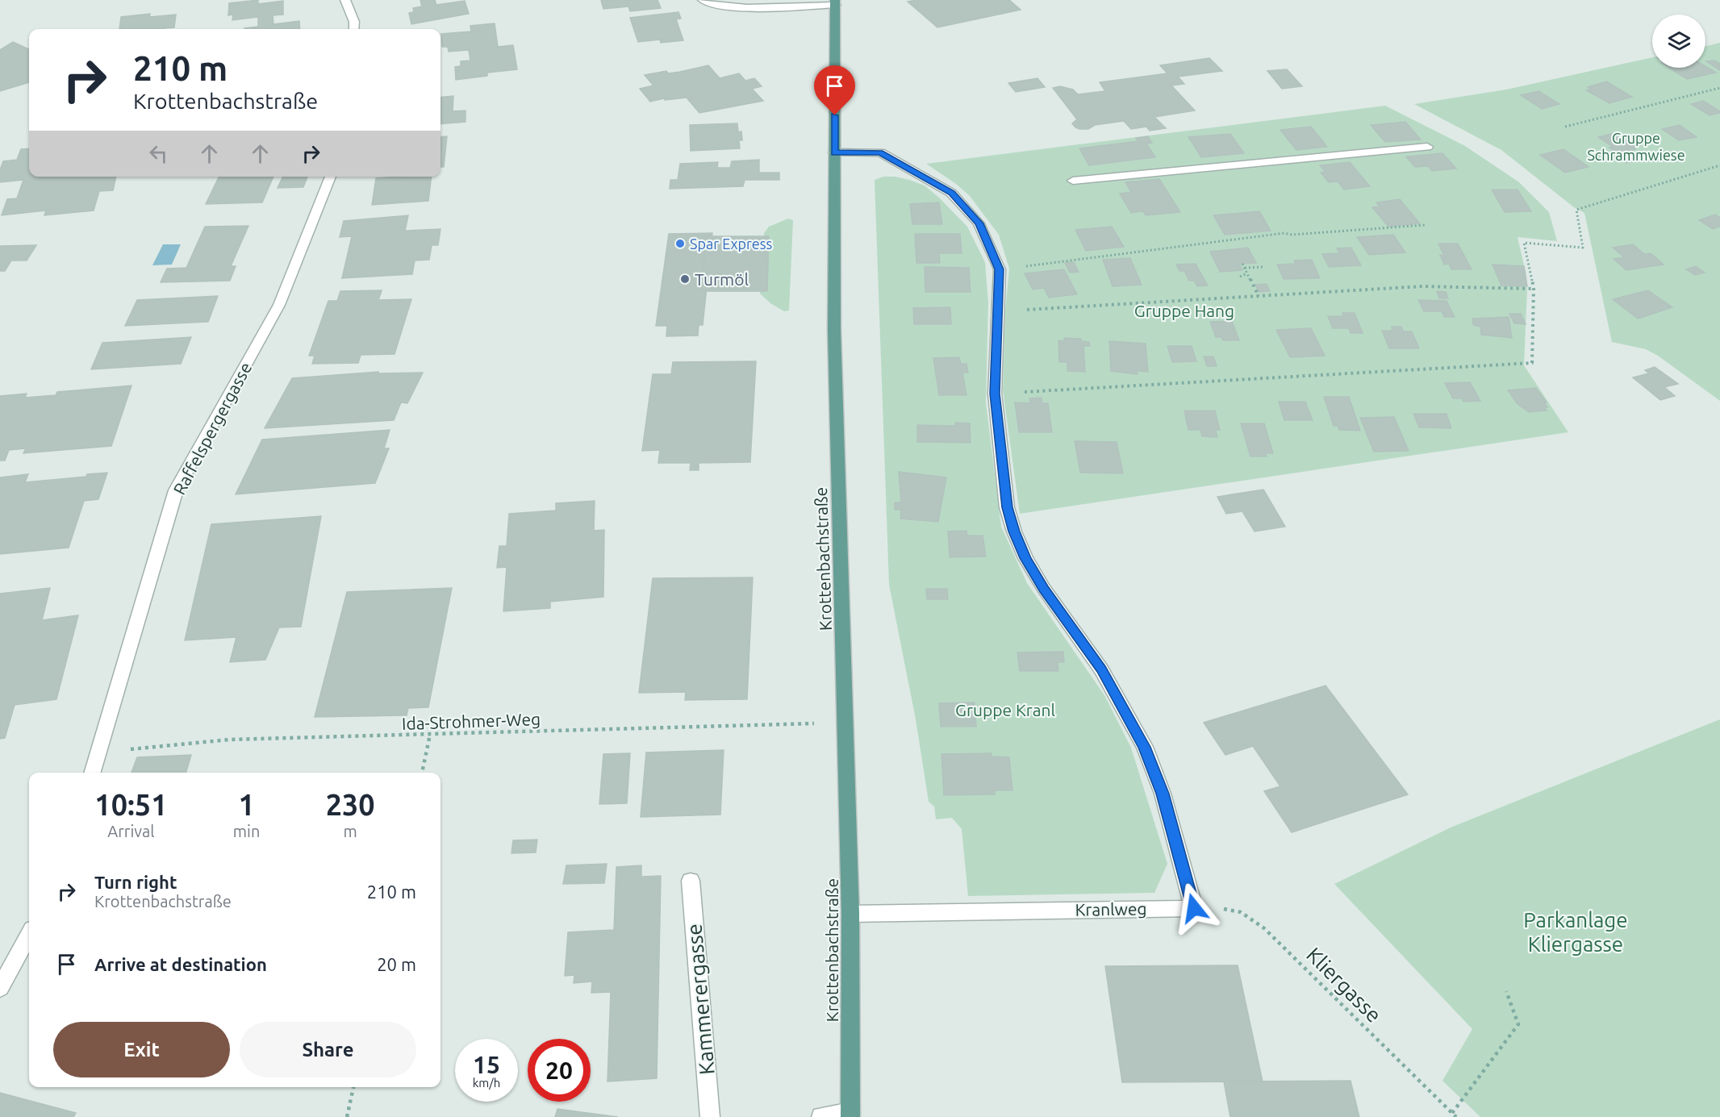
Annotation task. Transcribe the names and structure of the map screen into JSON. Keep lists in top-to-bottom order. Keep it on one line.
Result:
{"streets":{"main road":["Krottenbachstraße"],"street":["Raffelspergergasse","Kranlweg","Kammerergasse"],"path":["Ida-Strohmer-Weg","Kliergasse"]},"crossings":[["Raffelspergergasse","Ida-Strohmer-Weg"],["Krottenbachstraße","Ida-Strohmer-Weg"],["Krottenbachstraße","Kranlweg"],["Kranlweg","Kliergasse"]],"parks":["Gruppe Schrammwiese","Gruppe Hang","Gruppe Kranl","Parkanlage Kliergasse"],"places":["Spar Express","Turmöl"],"page":{"turn":["210 m","Krottenbachstraße"],"eta":["10:51","Arrival","1","min","230","m"],"list":[{"name":"Turn right","note":"Krottenbachstraße","value":"210 m"},{"name":"Arrive at destination","value":"20 m"}],"buttons":["Exit","Share"],"speed":"15 km/h","limit":"20"}}
